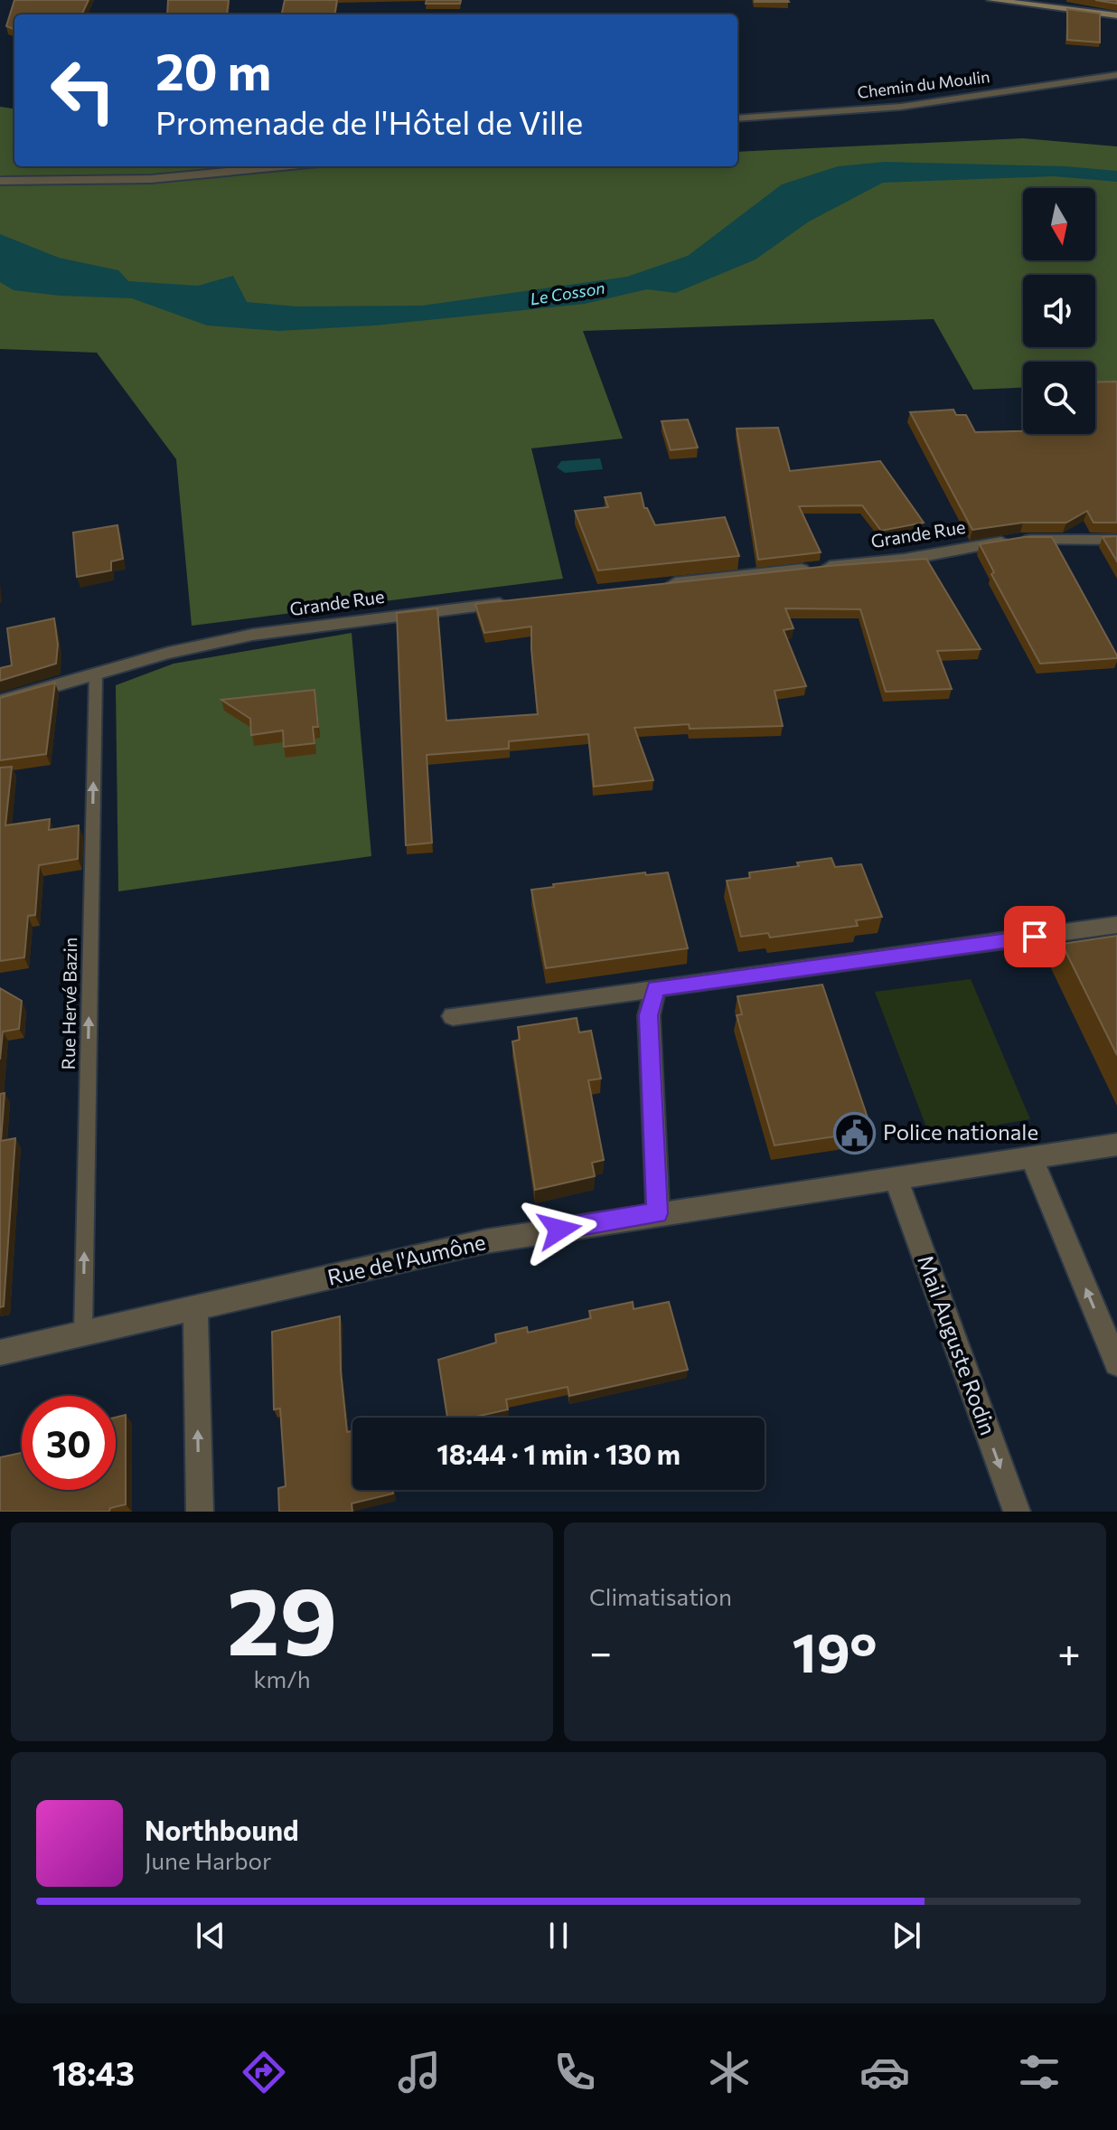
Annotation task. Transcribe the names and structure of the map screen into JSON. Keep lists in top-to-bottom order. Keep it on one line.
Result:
{"streets":{"street":["Chemin du Moulin","Grande Rue","Rue de l'Aumône","Mail Auguste Rodin"],"lane":["Rue Hervé Bazin"]},"crossings":[["Grande Rue","Rue Hervé Bazin"],["Rue Hervé Bazin","Rue de l'Aumône"],["Rue de l'Aumône","Mail Auguste Rodin"]],"one_way":["Rue Hervé Bazin"],"water":["Le Cosson"],"places":{"public building":["Police nationale"]},"north":"bottom","page":{"turn":["20 m","Promenade de l'Hôtel de Ville"],"limit":"30","trip":"18:44 · 1 min · 130 m","tile":[["29","km/h"],"Climatisation"],"heat":["−","19°","+"],"song":["Northbound","June Harbor"],"tabs":"18:43"}}
